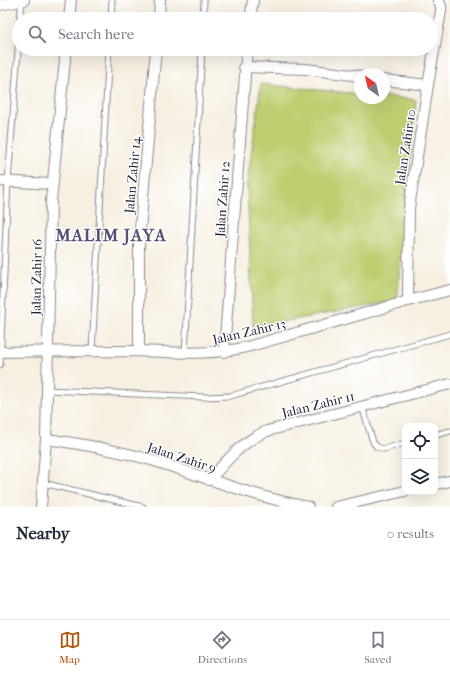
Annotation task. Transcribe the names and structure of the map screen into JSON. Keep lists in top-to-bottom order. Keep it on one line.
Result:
{"streets":{"street":["Jalan Zahir 10","Jalan Zahir 14","Jalan Zahir 12","Jalan Zahir 16","Jalan Zahir 13","Jalan Zahir 11","Jalan Zahir 9"]},"crossings":[["Jalan Zahir 10","Jalan Zahir 13"],["Jalan Zahir 14","Jalan Zahir 13"],["Jalan Zahir 12","Jalan Zahir 13"],["Jalan Zahir 16","Jalan Zahir 13"],["Jalan Zahir 16","Jalan Zahir 9"],["Jalan Zahir 11","Jalan Zahir 9"]],"districts":["MALIM JAYA"],"north":"top left","page":{"search":"Search here","heading":["Nearby","0 results"],"nav":["Map","Directions","Saved"]}}
